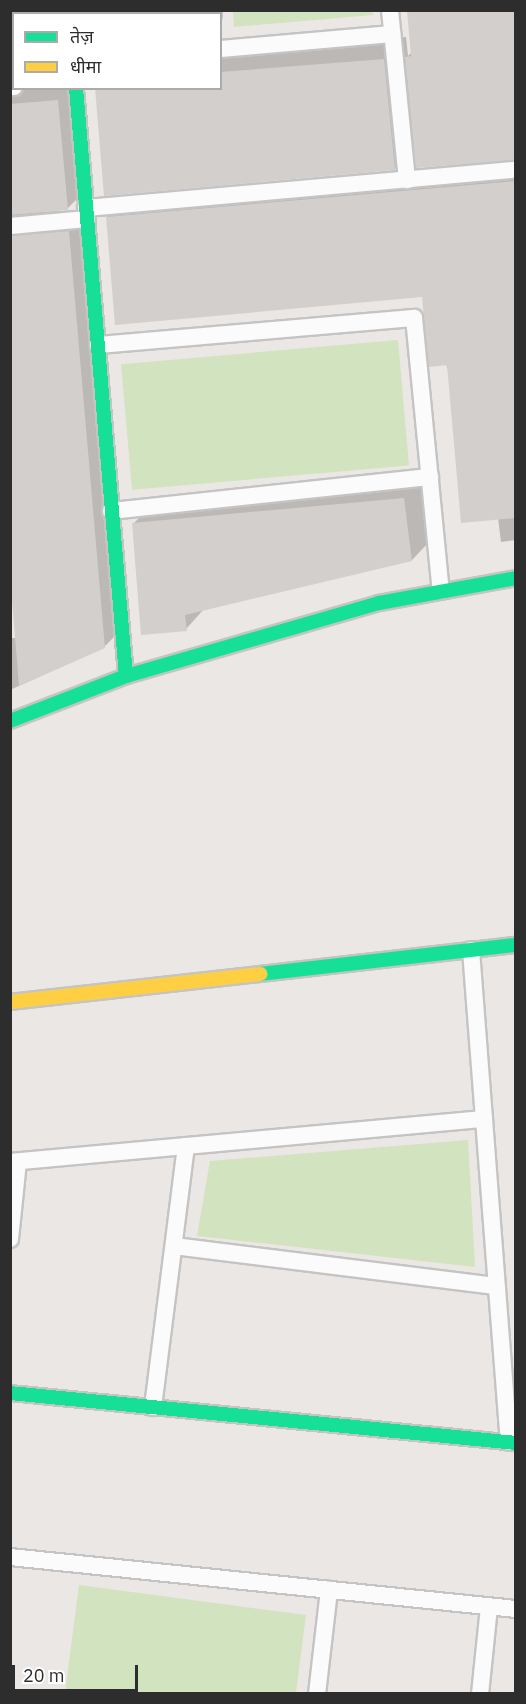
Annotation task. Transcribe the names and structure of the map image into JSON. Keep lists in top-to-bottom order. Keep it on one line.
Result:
{"legend":["तेज़","धीमा"],"scale_bar":"20 m"}
